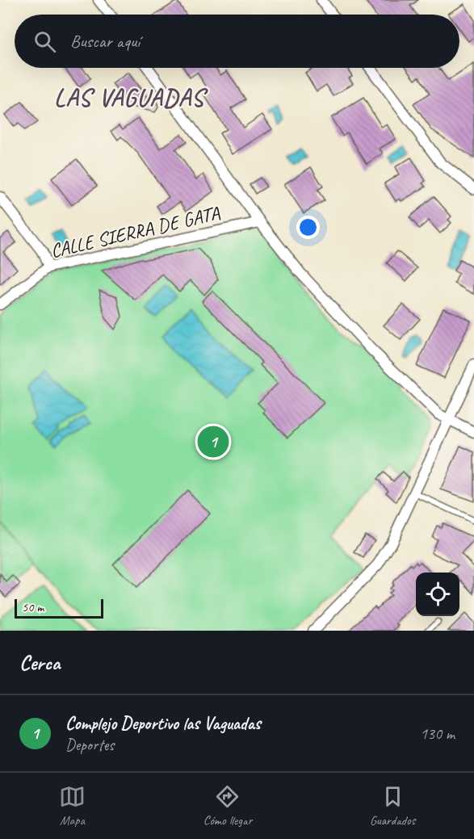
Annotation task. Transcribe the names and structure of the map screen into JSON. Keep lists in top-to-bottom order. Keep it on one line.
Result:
{"streets":{"street":["CALLE SIERRA DE GATA"]},"districts":["LAS VAGUADAS"],"scale_bar":"50 m","page":{"search":"Buscar aquí","pins":"1","scale":"50 m","heading":"Cerca","list":[{"mark":"1","name":"Complejo Deportivo las Vaguadas","note":"Deportes","value":"130 m"}],"nav":["Mapa","Cómo llegar","Guardados"]}}
